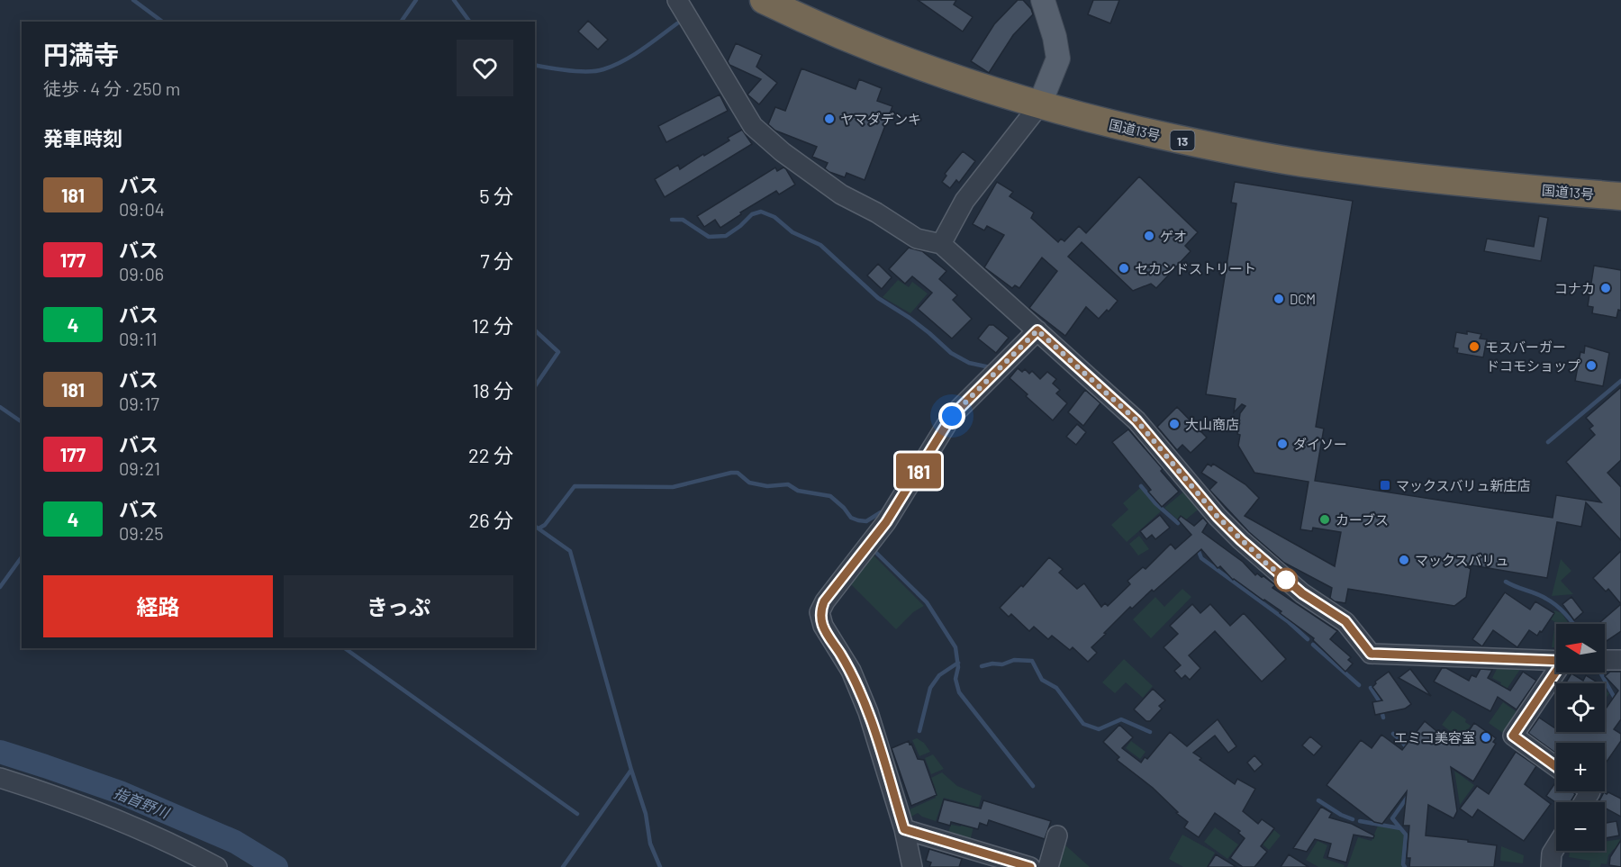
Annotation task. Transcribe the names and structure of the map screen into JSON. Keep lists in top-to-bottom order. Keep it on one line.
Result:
{"streets":{"highway":["国道13号","13"]},"water":["指首野川"],"places":{"other":["ヤマダデンキ","ゲオ","セカンドストリート","コナカ","DCM","モスバーガー","ドコモショップ","大山商店","ダイソー","カーブス","マックスバリュ","エミコ美容室"],"transit":["マックスバリュ新庄店"]},"lines":["bus line 181"],"north":"left","page":{"on_map":"181","heading":[["円満寺","徒歩 · 4 分 · 250 m"],"発車時刻"],"list":[{"mark":"181","name":"バス","note":"09:04","value":"5 分"},{"mark":"177","name":"バス","note":"09:06","value":"7 分"},{"mark":"4","name":"バス","note":"09:11","value":"12 分"},{"mark":"181","name":"バス","note":"09:17","value":"18 分"},{"mark":"177","name":"バス","note":"09:21","value":"22 分"},{"mark":"4","name":"バス","note":"09:25","value":"26 分"}],"buttons":["経路","きっぷ"],"map_buttons":["+","−"]}}
